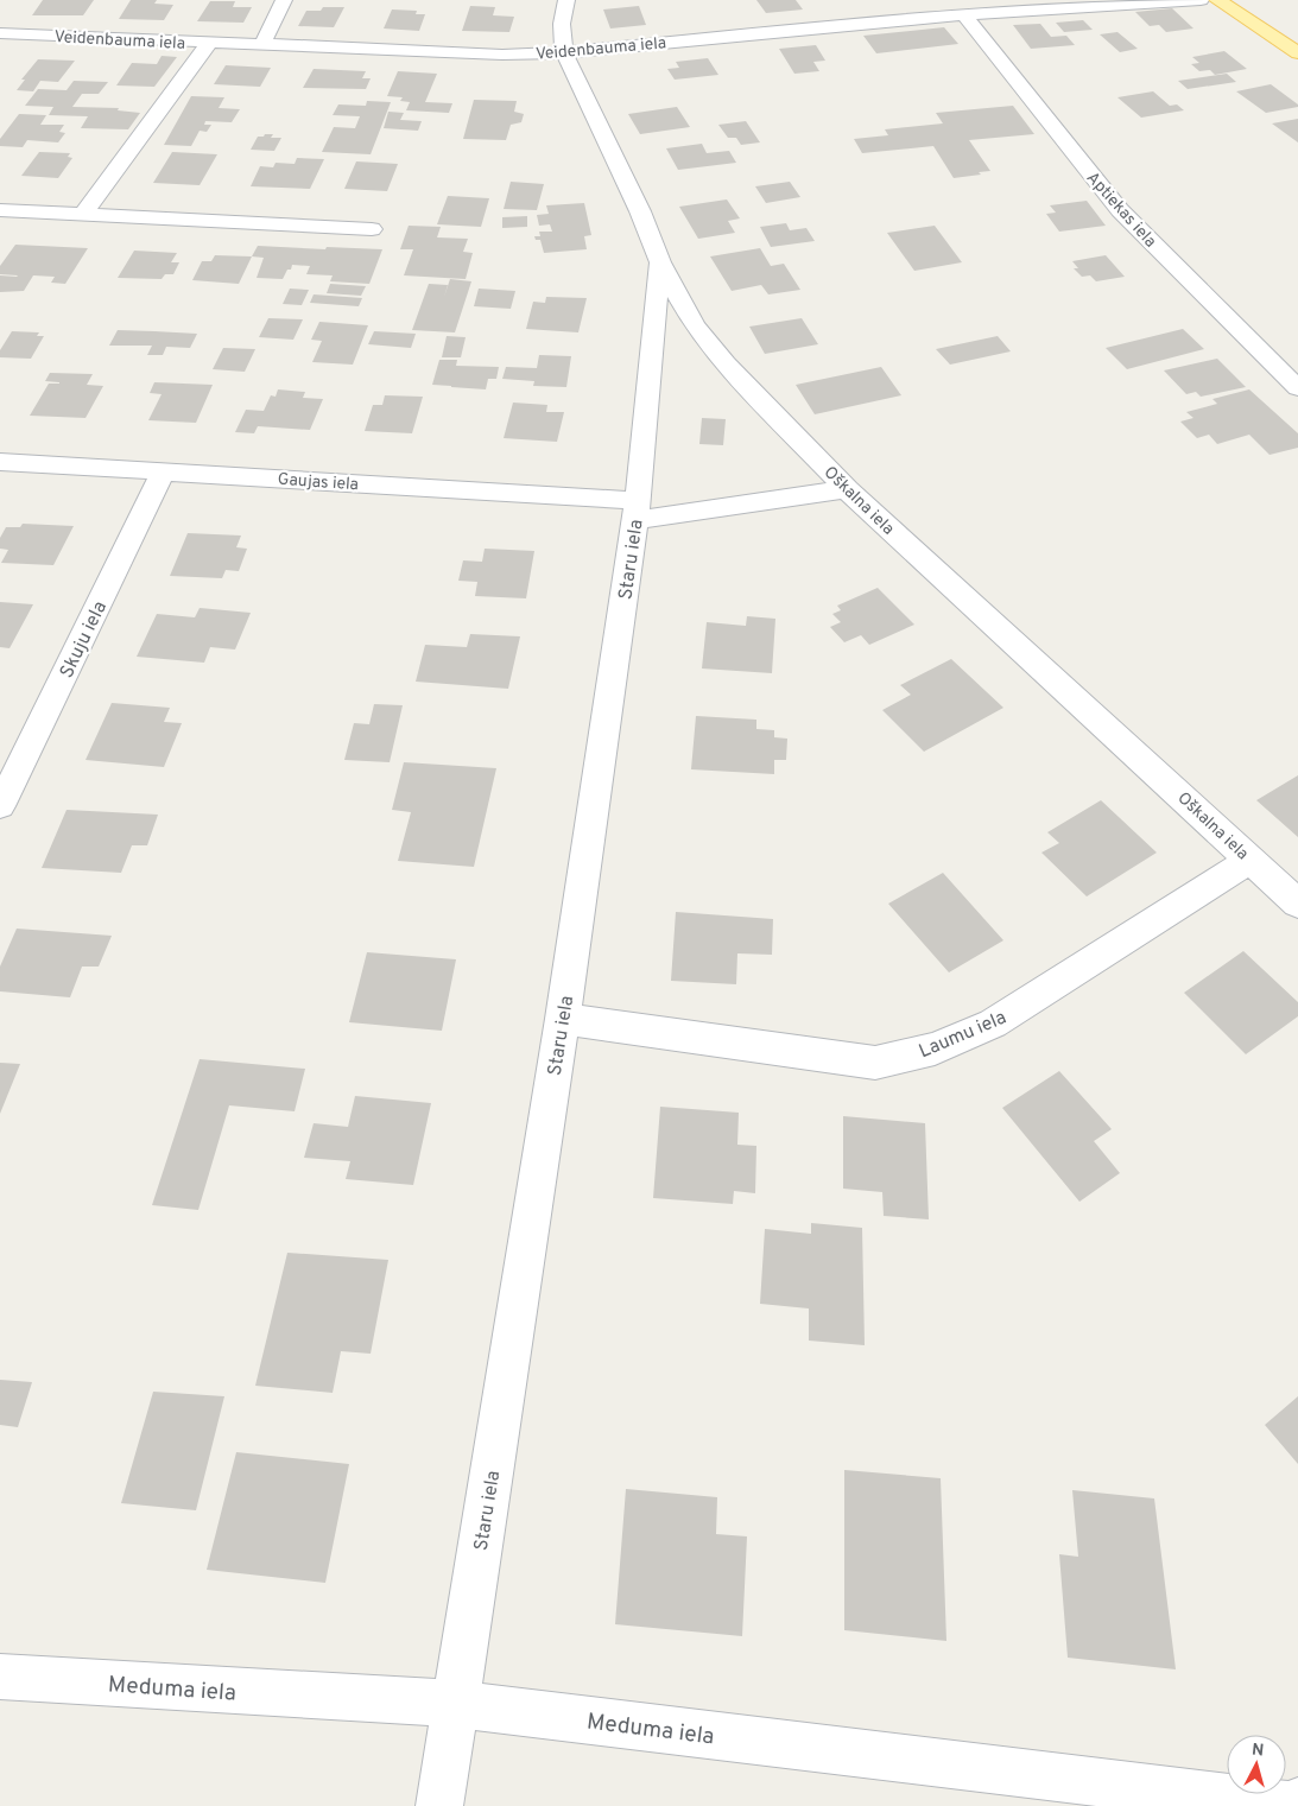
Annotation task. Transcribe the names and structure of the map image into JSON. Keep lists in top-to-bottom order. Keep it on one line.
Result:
{"streets":{"street":["Veidenbauma iela","Aptiekas iela","Gaujas iela","Oškalna iela","Staru iela","Skuju iela","Laumu iela","Meduma iela"]},"crossings":[["Veidenbauma iela","Aptiekas iela"],["Veidenbauma iela","Oškalna iela"],["Gaujas iela","Oškalna iela"],["Gaujas iela","Staru iela"],["Gaujas iela","Skuju iela"],["Oškalna iela","Staru iela"],["Oškalna iela","Laumu iela"],["Staru iela","Laumu iela"],["Staru iela","Meduma iela"]],"north":"top"}
